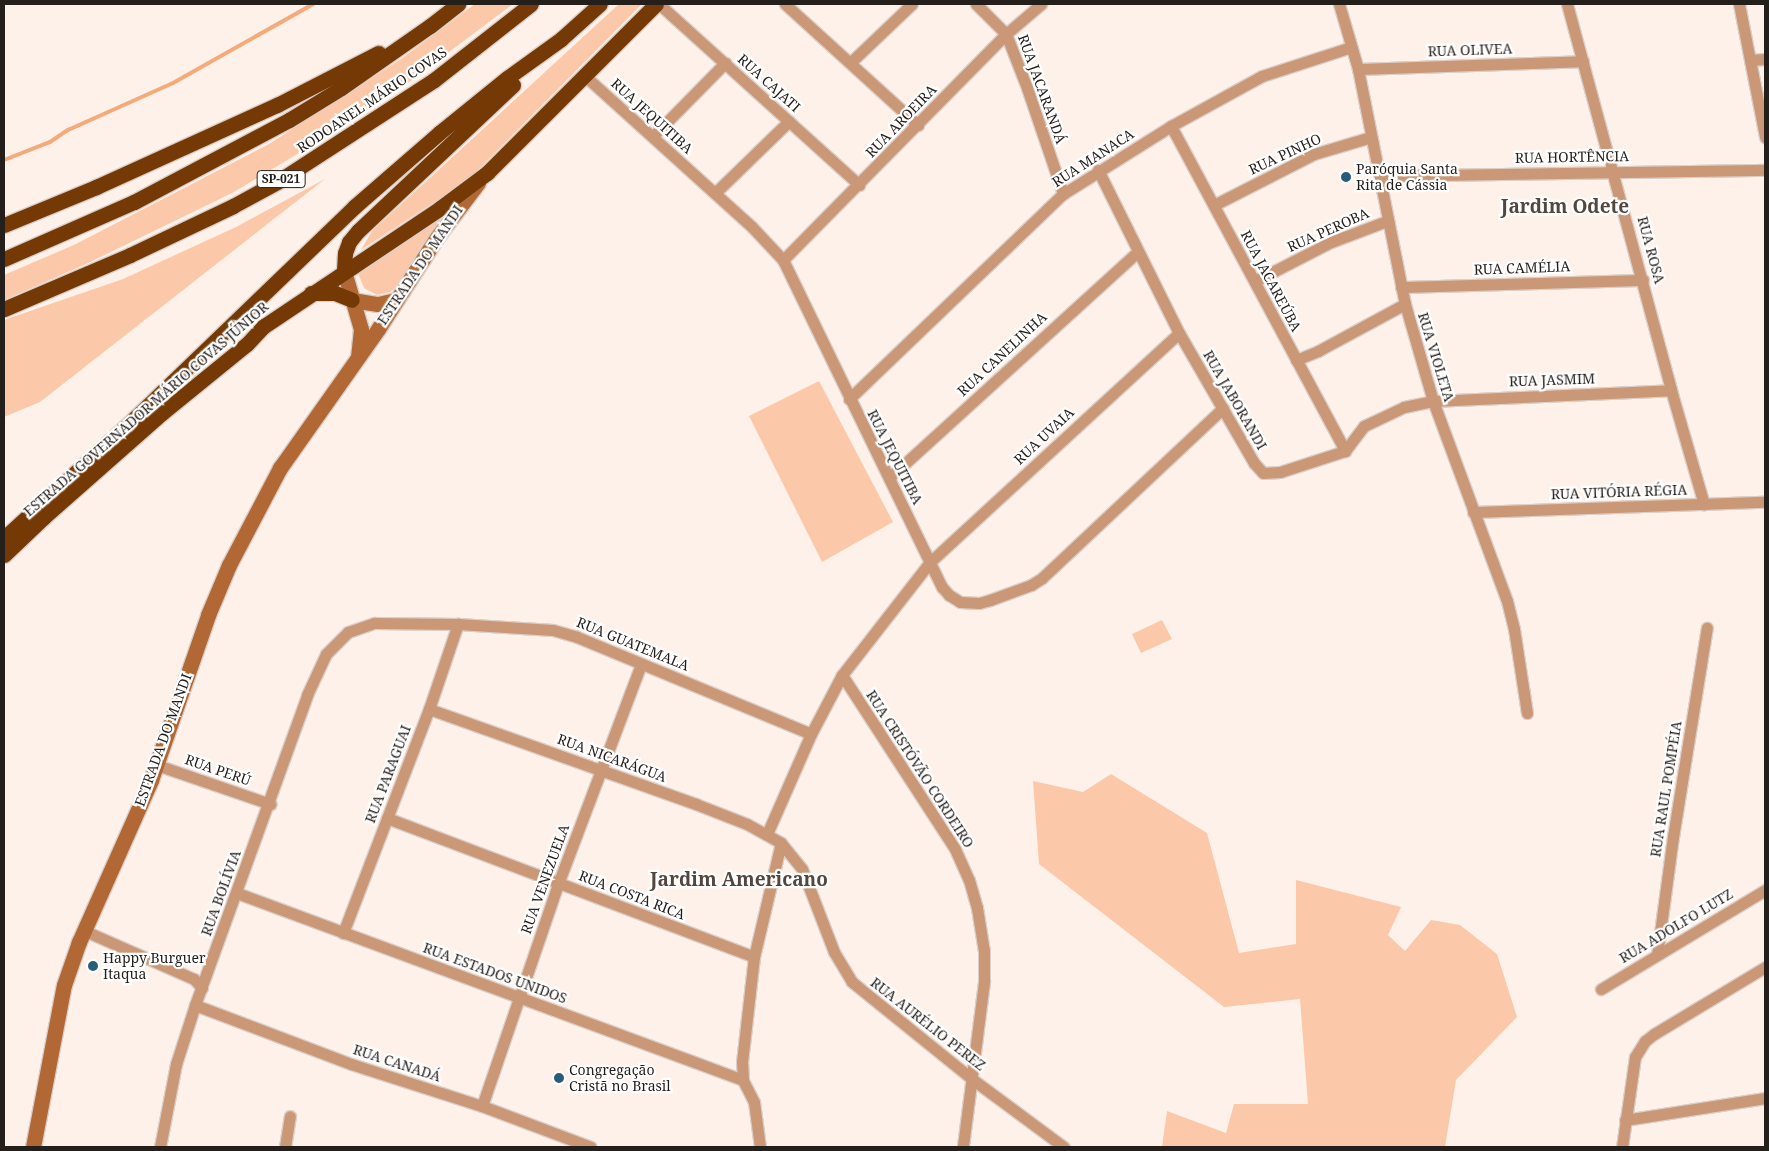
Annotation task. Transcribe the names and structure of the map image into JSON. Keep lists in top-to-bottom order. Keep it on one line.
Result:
{"streets":{"highway":["RODOANEL MÁRIO COVAS","SP-021","ESTRADA GOVERNADOR MÁRIO COVAS JÚNIOR"],"main road":["ESTRADA DO MANDI"],"street":["RUA OLIVEA","RUA CAJATI","RUA JACARANDÁ","RUA JEQUITIBA","RUA AROEIRA","RUA PINHO","RUA HORTÊNCIA","RUA MANACA","RUA PEROBA","RUA ROSA","RUA CAMÉLIA","RUA JACAREÚBA","RUA CANELINHA","RUA VIOLETA","RUA JASMIM","RUA JABORANDI","RUA UVAIA","RUA VITÓRIA RÉGIA","RUA GUATEMALA","RUA NICARÁGUA","RUA CRISTÓVÃO CORDEIRO","RUA PERÚ","RUA PARAGUAI","RUA RAUL POMPÉIA","RUA VENEZUELA","RUA BOLÍVIA","RUA COSTA RICA","RUA ADOLFO LUTZ","RUA ESTADOS UNIDOS","RUA AURÉLIO PEREZ","RUA CANADÁ"]},"crossings":[["RUA OLIVEA","RUA ROSA"],["RUA OLIVEA","RUA VIOLETA"],["RUA CAJATI","RUA AROEIRA"],["RUA CAJATI","ESTRADA GOVERNADOR MÁRIO COVAS JÚNIOR"],["RUA JACARANDÁ","RUA AROEIRA"],["RUA JACARANDÁ","RUA MANACA"],["RUA JEQUITIBA","RUA AROEIRA"],["RUA JEQUITIBA","RUA MANACA"],["RUA JEQUITIBA","RUA CANELINHA"],["RUA JEQUITIBA","RUA JABORANDI"],["RUA JEQUITIBA","ESTRADA GOVERNADOR MÁRIO COVAS JÚNIOR"],["RUA JEQUITIBA","RUA UVAIA"],["RUA PINHO","RUA JACAREÚBA"],["RUA PINHO","RUA VIOLETA"],["RUA HORTÊNCIA","RUA ROSA"],["RUA HORTÊNCIA","RUA VIOLETA"],["RUA MANACA","RUA JACAREÚBA"],["RUA MANACA","RUA VIOLETA"],["RUA MANACA","RUA JABORANDI"],["RUA PEROBA","RUA JACAREÚBA"],["RUA PEROBA","RUA VIOLETA"],["RUA ROSA","RUA CAMÉLIA"],["RUA ROSA","RUA JASMIM"],["RUA ROSA","RUA VITÓRIA RÉGIA"],["ESTRADA DO MANDI","ESTRADA GOVERNADOR MÁRIO COVAS JÚNIOR"],["ESTRADA DO MANDI","RUA PERÚ"],["RUA CAMÉLIA","RUA VIOLETA"],["RUA JACAREÚBA","RUA JABORANDI"],["RUA CANELINHA","RUA JABORANDI"],["RUA VIOLETA","RUA JASMIM"],["RUA VIOLETA","RUA VITÓRIA RÉGIA"],["RUA JABORANDI","RUA UVAIA"],["RUA UVAIA","RUA GUATEMALA"],["RUA UVAIA","RUA NICARÁGUA"],["RUA UVAIA","RUA CRISTÓVÃO CORDEIRO"],["RUA GUATEMALA","RUA PARAGUAI"],["RUA GUATEMALA","RUA VENEZUELA"],["RUA GUATEMALA","RUA BOLÍVIA"],["RUA NICARÁGUA","RUA PARAGUAI"],["RUA NICARÁGUA","RUA VENEZUELA"],["RUA NICARÁGUA","RUA AURÉLIO PEREZ"],["RUA CRISTÓVÃO CORDEIRO","RUA AURÉLIO PEREZ"],["RUA PERÚ","RUA BOLÍVIA"],["RUA PARAGUAI","RUA COSTA RICA"],["RUA PARAGUAI","RUA ESTADOS UNIDOS"],["RUA RAUL POMPÉIA","RUA ADOLFO LUTZ"],["RUA VENEZUELA","RUA COSTA RICA"],["RUA VENEZUELA","RUA ESTADOS UNIDOS"],["RUA VENEZUELA","RUA CANADÁ"],["RUA BOLÍVIA","RUA ESTADOS UNIDOS"],["RUA BOLÍVIA","RUA CANADÁ"]],"districts":["Jardim Odete","Jardim Americano"],"places":["Paróquia Santa Rita de Cássia","Happy Burguer Itaqua","Congregação Cristã no Brasil"]}
